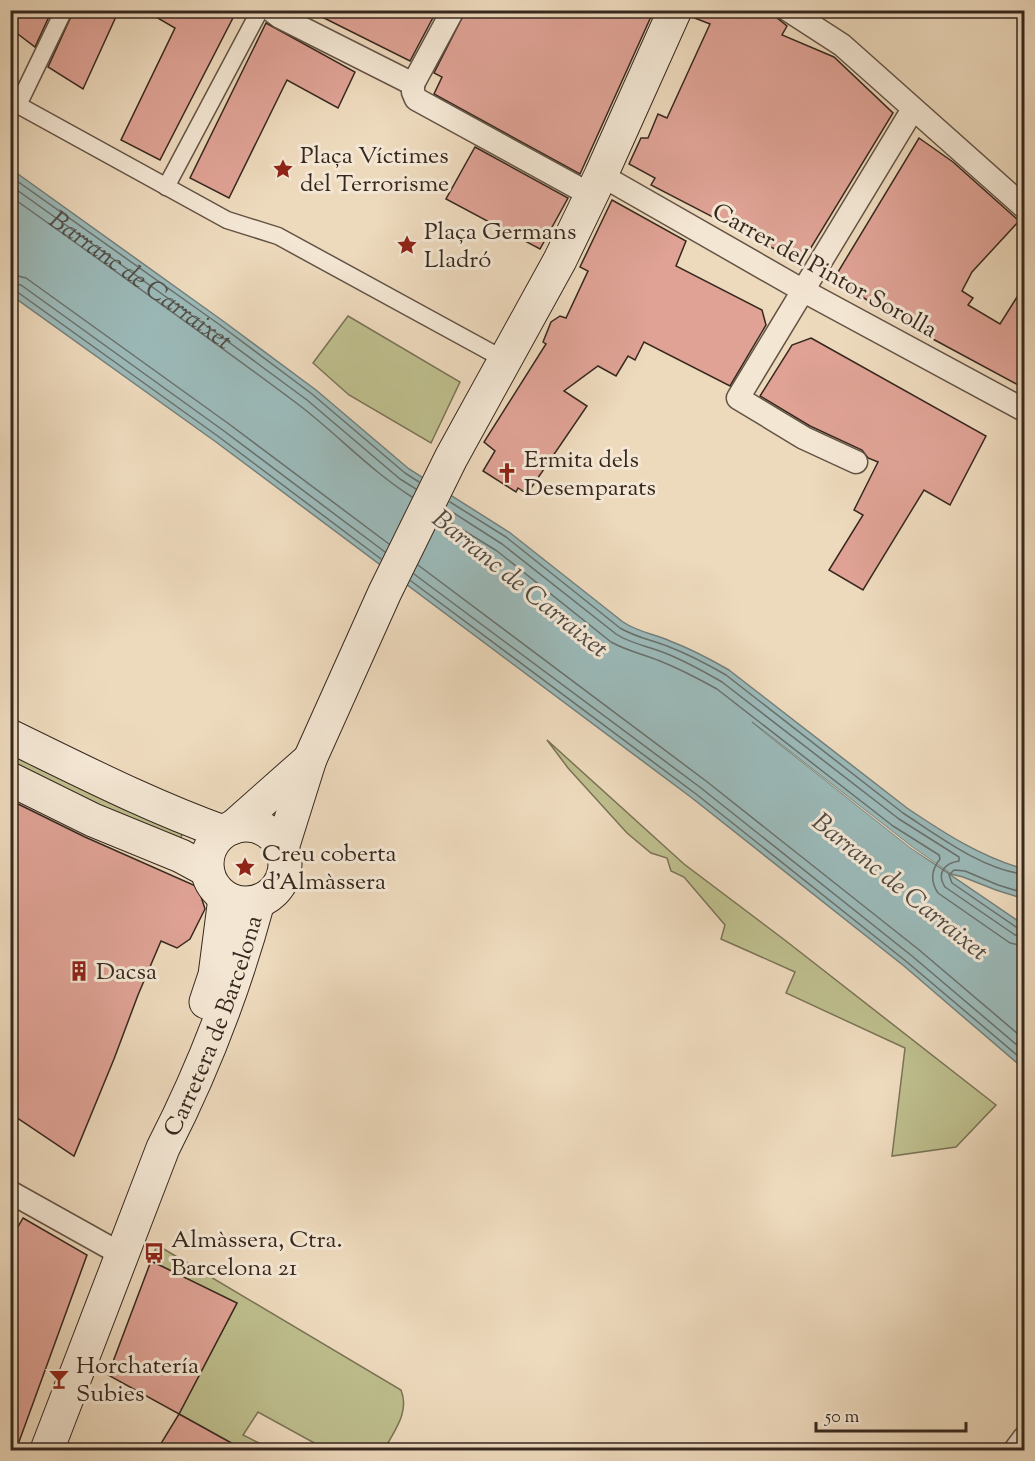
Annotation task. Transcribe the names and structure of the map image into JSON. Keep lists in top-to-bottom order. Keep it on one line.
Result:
{"streets":{"main road":["Carretera de Barcelona"],"street":["Carrer del Pintor Sorolla"]},"water":["Barranc de Carraixet"],"places":{"place":["Plaça Víctimes del Terrorisme","Plaça Germans Lladró","Creu coberta d'Almàssera"],"church":["Ermita dels Desemparats"],"building":["Dacsa"],"bus stop":["Almàssera, Ctra. Barcelona 21"],"bar":["Horchatería Subies"]},"scale_bar":"50 m"}
